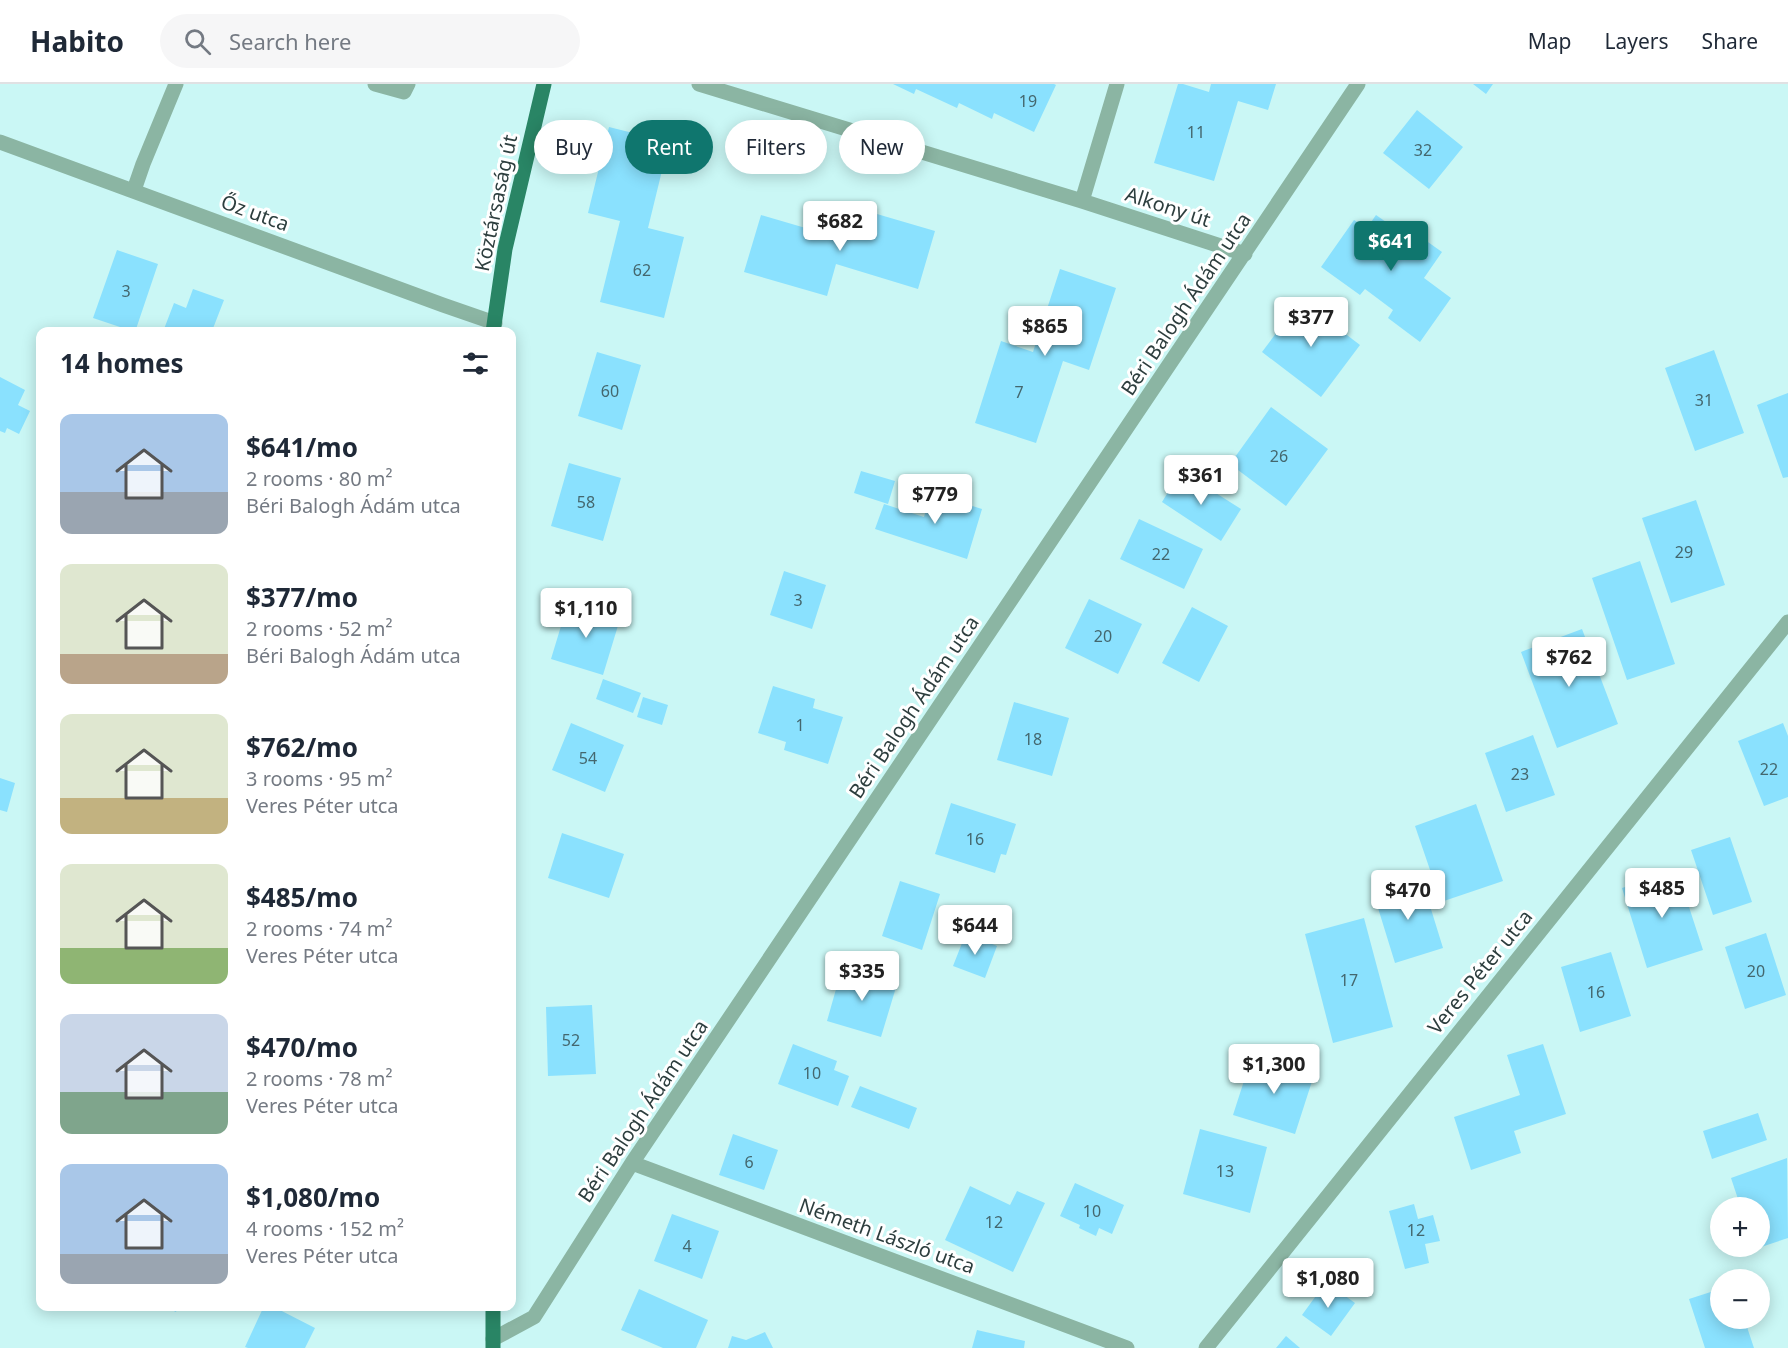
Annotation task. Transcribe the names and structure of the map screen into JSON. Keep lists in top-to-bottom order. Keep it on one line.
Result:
{"streets":{"main road":["Köztársaság út"],"street":["Alkony út","Őz utca","Béri Balogh Ádám utca","Veres Péter utca","Németh László utca"]},"crossings":[["Köztársaság út","Őz utca"],["Alkony út","Béri Balogh Ádám utca"],["Béri Balogh Ádám utca","Németh László utca"]],"house_numbers":["19","11","32","62","3","60","7","31","26","58","29","22","3","20","1","18","54","22","23","16","20","17","16","52","10","6","13","10","12","12","4"],"page":{"header":"Habito","search":"Search here","nav":["Map","Layers","Share"],"chip":["Buy","Rent","Filters","New"],"price":["$682","$641","$377","$865","$361","$779","$1,110","$762","$485","$470","$644","$335","$1,300","$1,080"],"heading":"14 homes","list":[{"name":"$641/mo","note":"2 rooms · 80 m² · Béri Balogh Ádám utca"},{"name":"$377/mo","note":"2 rooms · 52 m² · Béri Balogh Ádám utca"},{"name":"$762/mo","note":"3 rooms · 95 m² · Veres Péter utca"},{"name":"$485/mo","note":"2 rooms · 74 m² · Veres Péter utca"},{"name":"$470/mo","note":"2 rooms · 78 m² · Veres Péter utca"},{"name":"$1,080/mo","note":"4 rooms · 152 m² · Veres Péter utca"}],"map_buttons":["+","−"]}}
